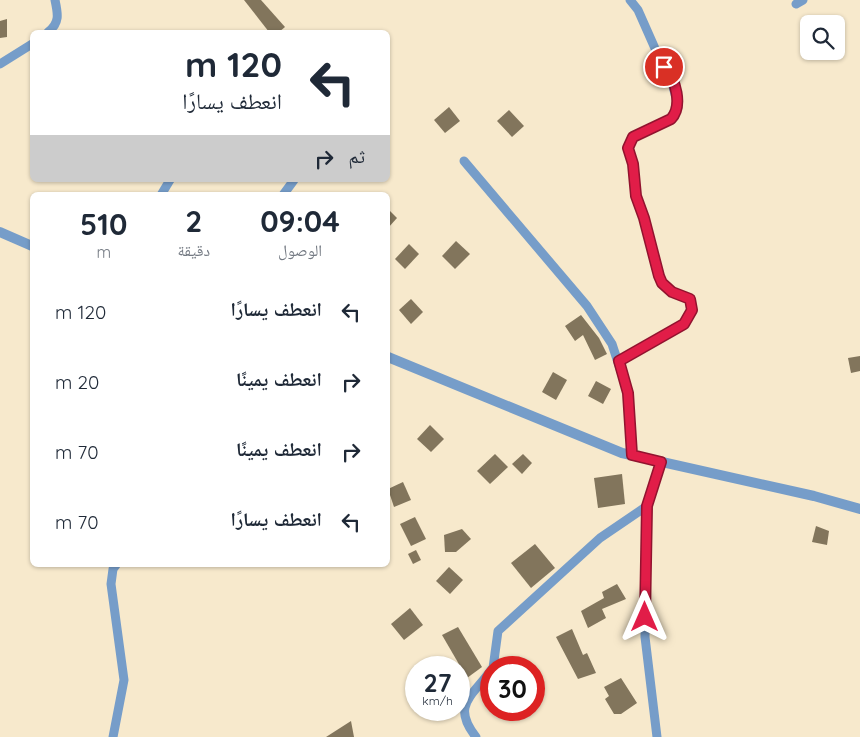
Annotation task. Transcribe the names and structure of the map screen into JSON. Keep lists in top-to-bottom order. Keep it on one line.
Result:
{"page":{"turn":["120 m","انعطف يسارًا"],"then":"ثم","eta":["09:04","الوصول","2","دقيقة","510","m"],"list":[{"name":"انعطف يسارًا","value":"120 m"},{"name":"انعطف يمينًا","value":"20 m"},{"name":"انعطف يمينًا","value":"70 m"},{"name":"انعطف يسارًا","value":"70 m"}],"speed":"27 km/h","limit":"30"}}
